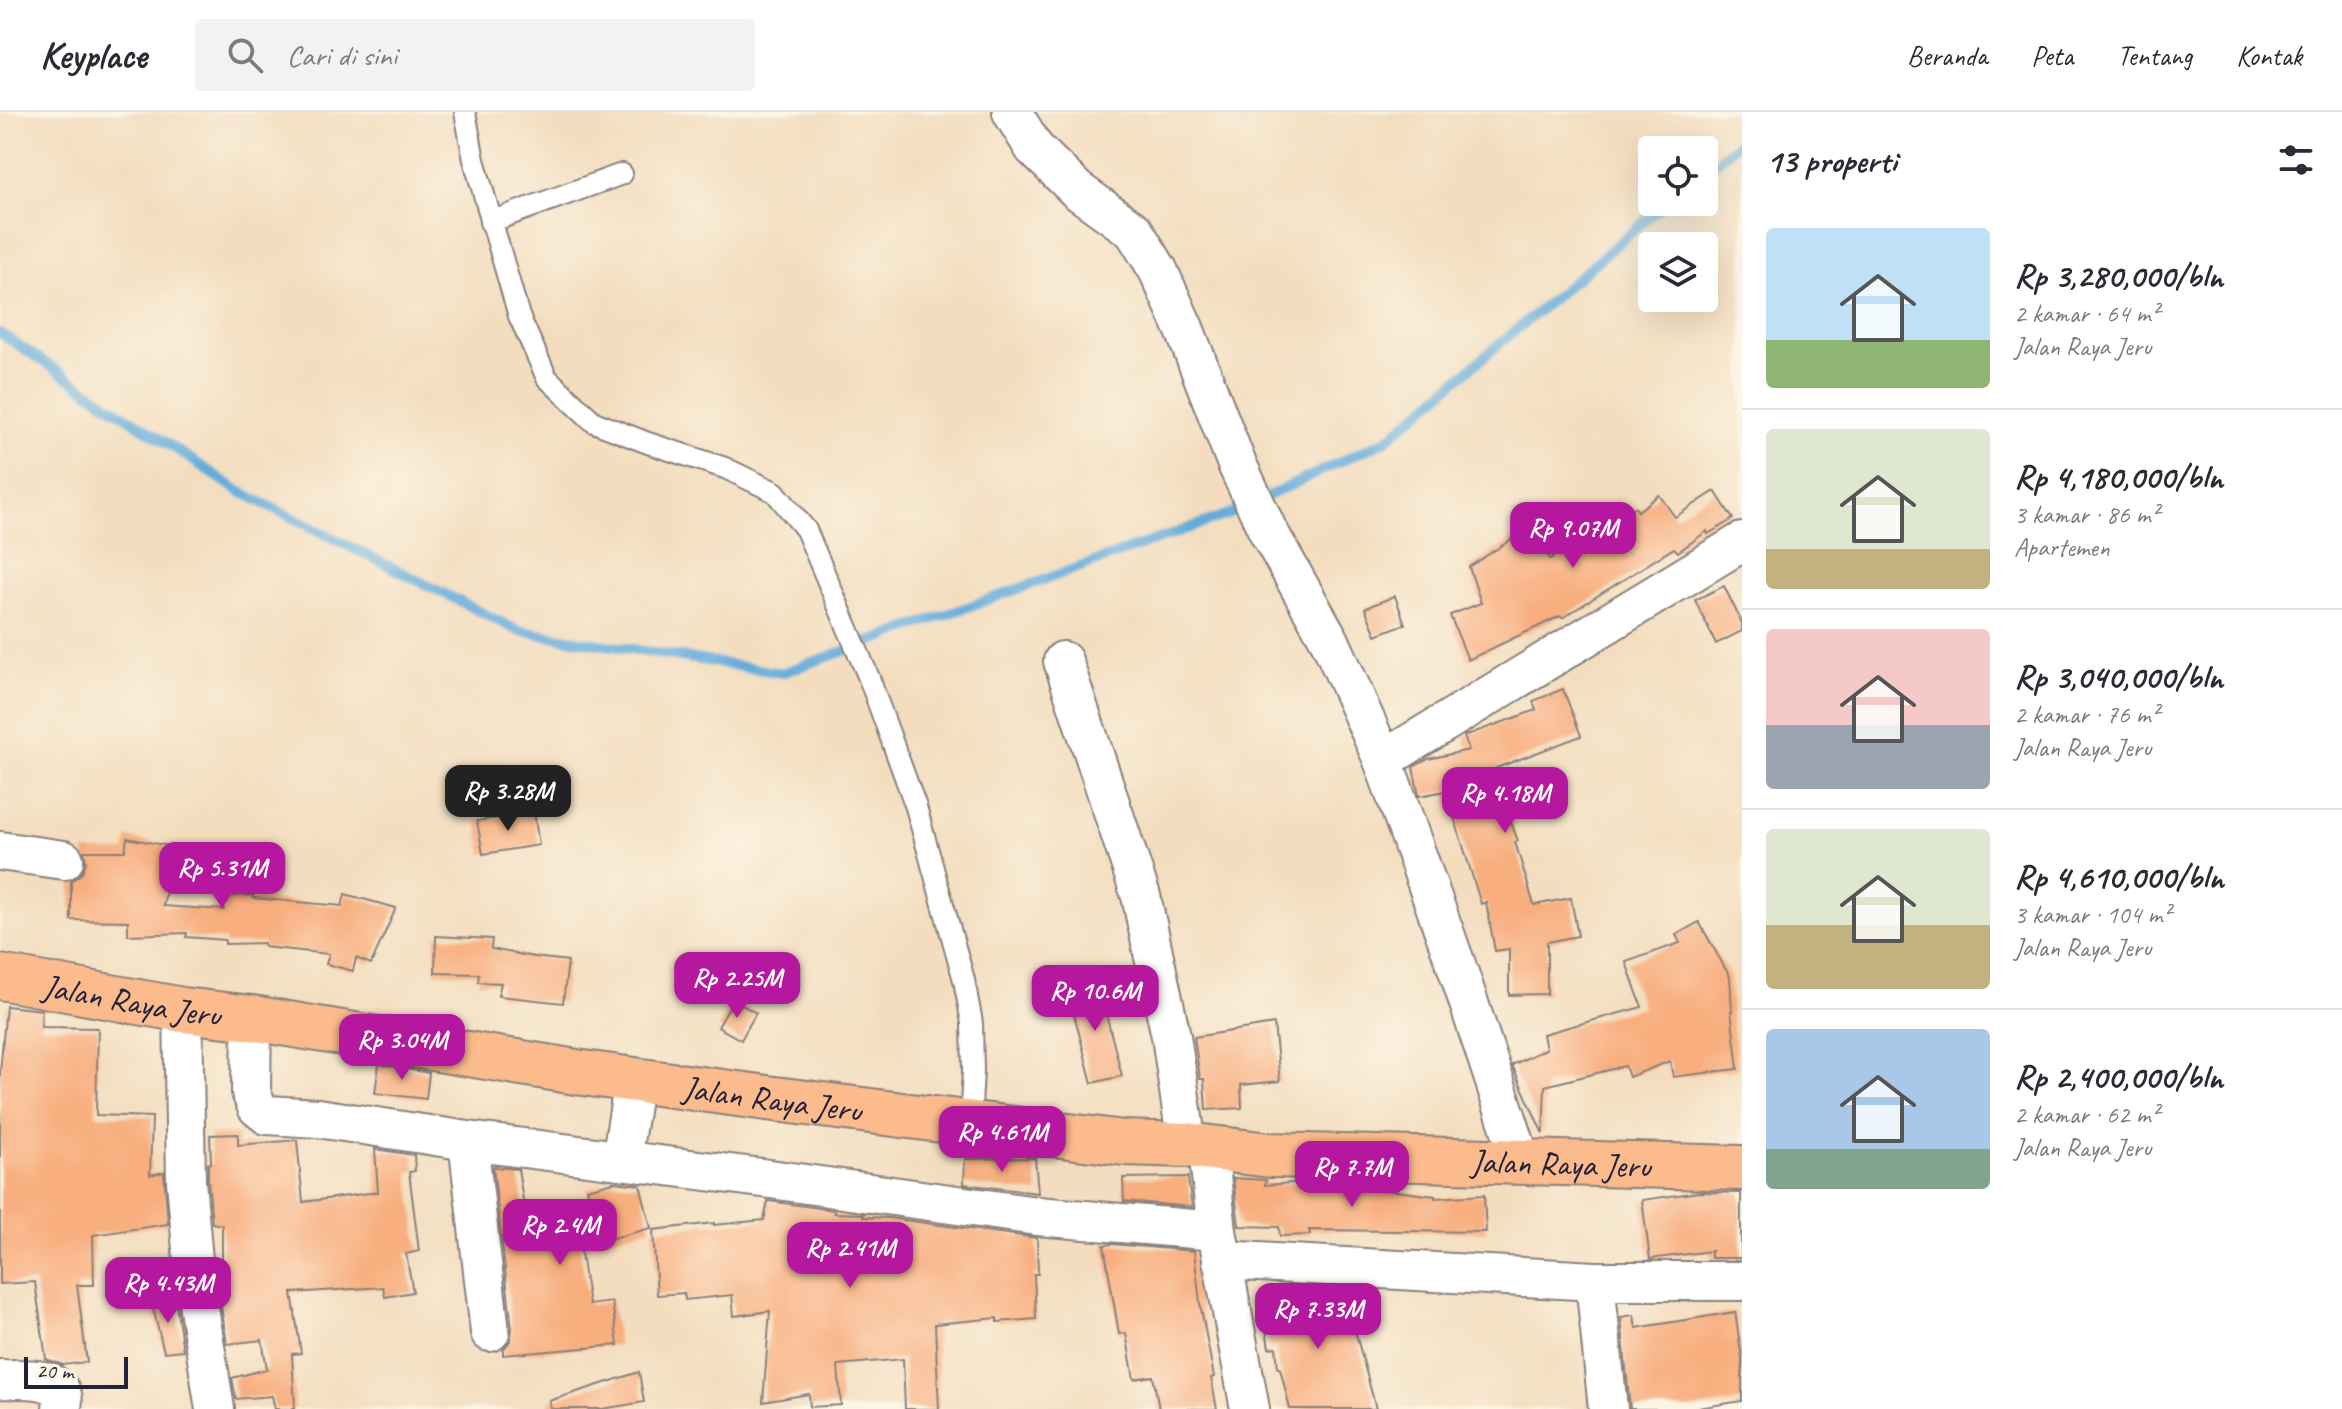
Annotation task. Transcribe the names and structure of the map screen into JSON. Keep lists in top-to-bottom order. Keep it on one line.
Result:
{"streets":{"main road":["Jalan Raya Jeru"]},"scale_bar":"20 m","page":{"header":"Keyplace","search":"Cari di sini","nav":["Beranda","Peta","Tentang","Kontak"],"heading":"13 properti","list":[{"name":"Rp 3,280,000/bln","note":"2 kamar · 64 m² · Jalan Raya Jeru"},{"name":"Rp 4,180,000/bln","note":"3 kamar · 86 m² · Apartemen"},{"name":"Rp 3,040,000/bln","note":"2 kamar · 76 m² · Jalan Raya Jeru"},{"name":"Rp 4,610,000/bln","note":"3 kamar · 104 m² · Jalan Raya Jeru"},{"name":"Rp 2,400,000/bln","note":"2 kamar · 62 m² · Jalan Raya Jeru"}],"price":["Rp 9.07M","Rp 3.28M","Rp 4.18M","Rp 5.31M","Rp 2.25M","Rp 10.6M","Rp 3.04M","Rp 4.61M","Rp 7.7M","Rp 2.4M","Rp 2.41M","Rp 4.43M","Rp 7.33M"],"scale":"20 m"}}
